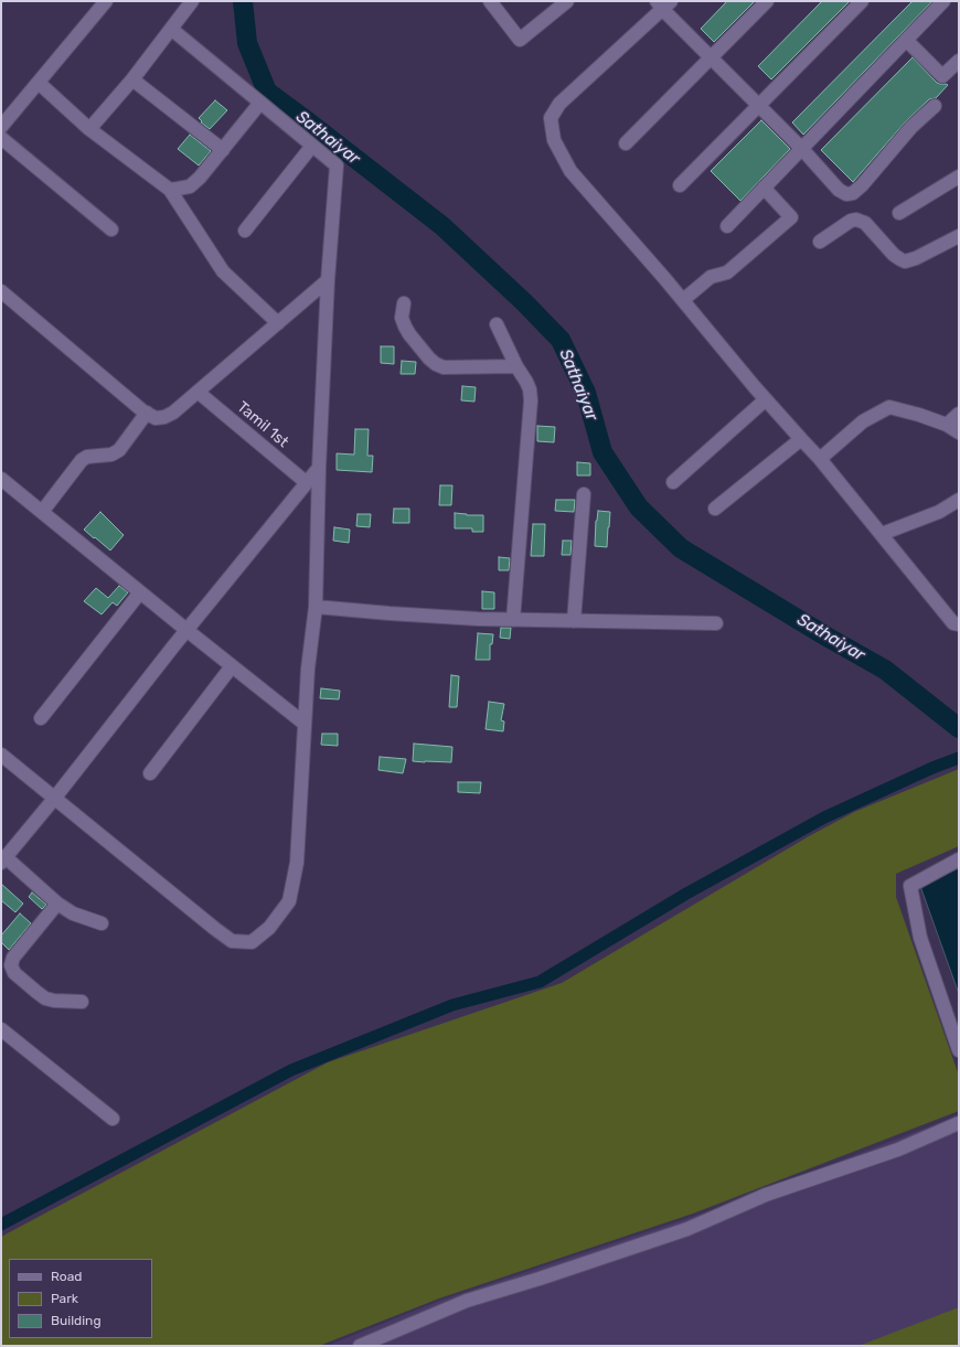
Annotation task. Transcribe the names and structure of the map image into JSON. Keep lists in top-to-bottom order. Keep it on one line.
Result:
{"streets":{"street":["Tamil 1st"]},"water":["Sathaiyar"],"legend":["Road","Park","Building"]}
